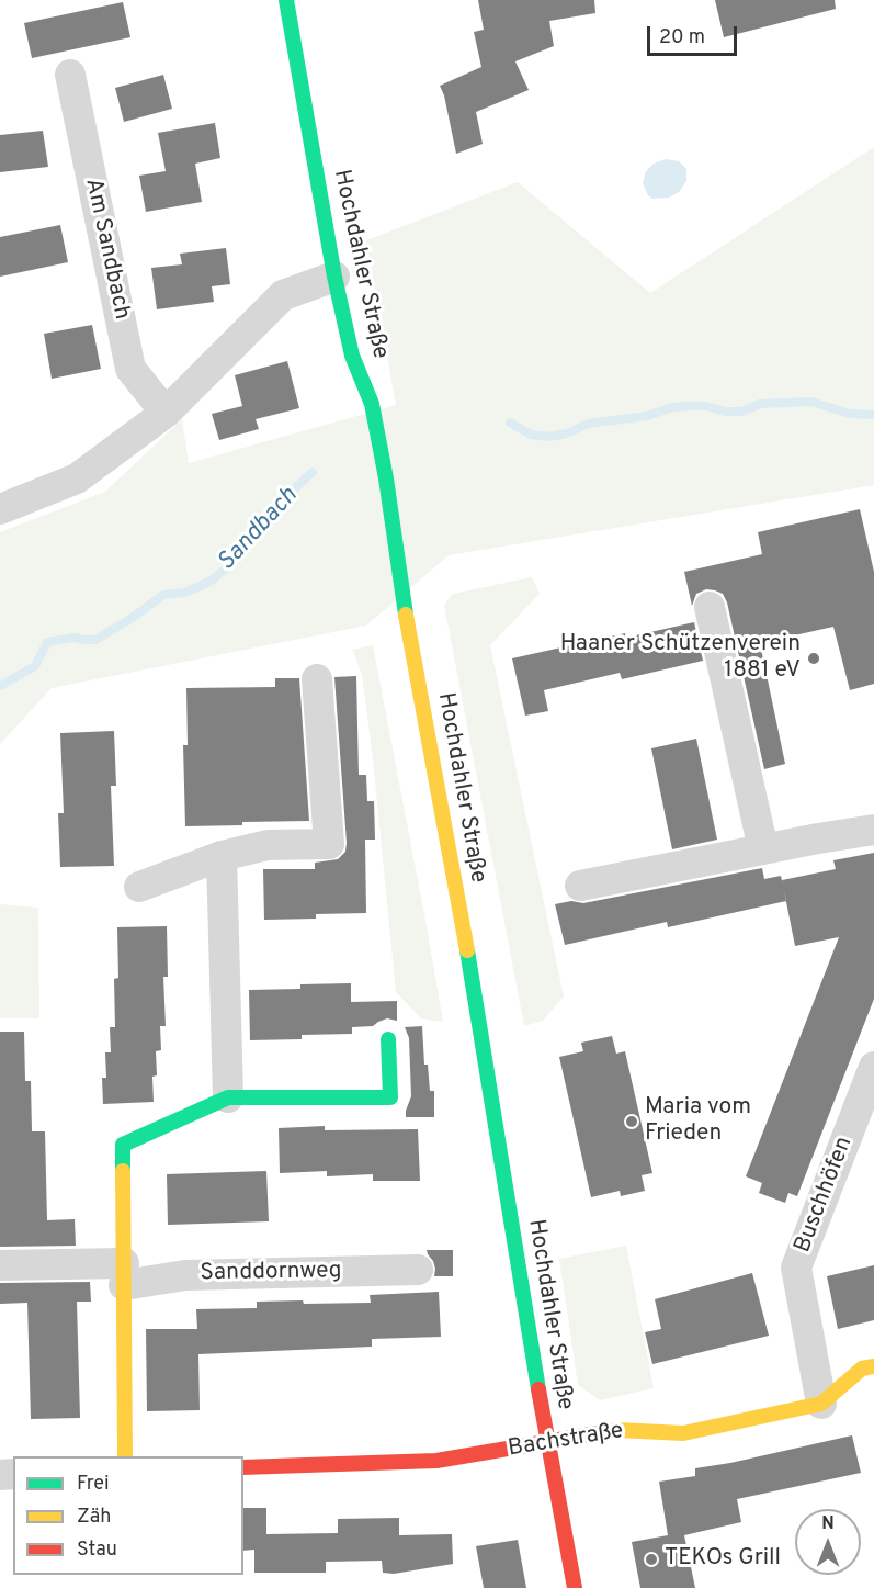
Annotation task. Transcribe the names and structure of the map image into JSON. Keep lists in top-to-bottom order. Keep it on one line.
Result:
{"streets":{"street":["Am Sandbach","Hochdahler Straße","Buschhöfen","Sanddornweg","Bachstraße"]},"crossings":[["Hochdahler Straße","Bachstraße"],["Buschhöfen","Bachstraße"]],"water":["Sandbach"],"places":["Haaner Schützenverein 1881 eV","Maria vom Frieden","TEKOs Grill"],"legend":["Frei","Zäh","Stau"],"scale_bar":"20 m","north":"top"}
